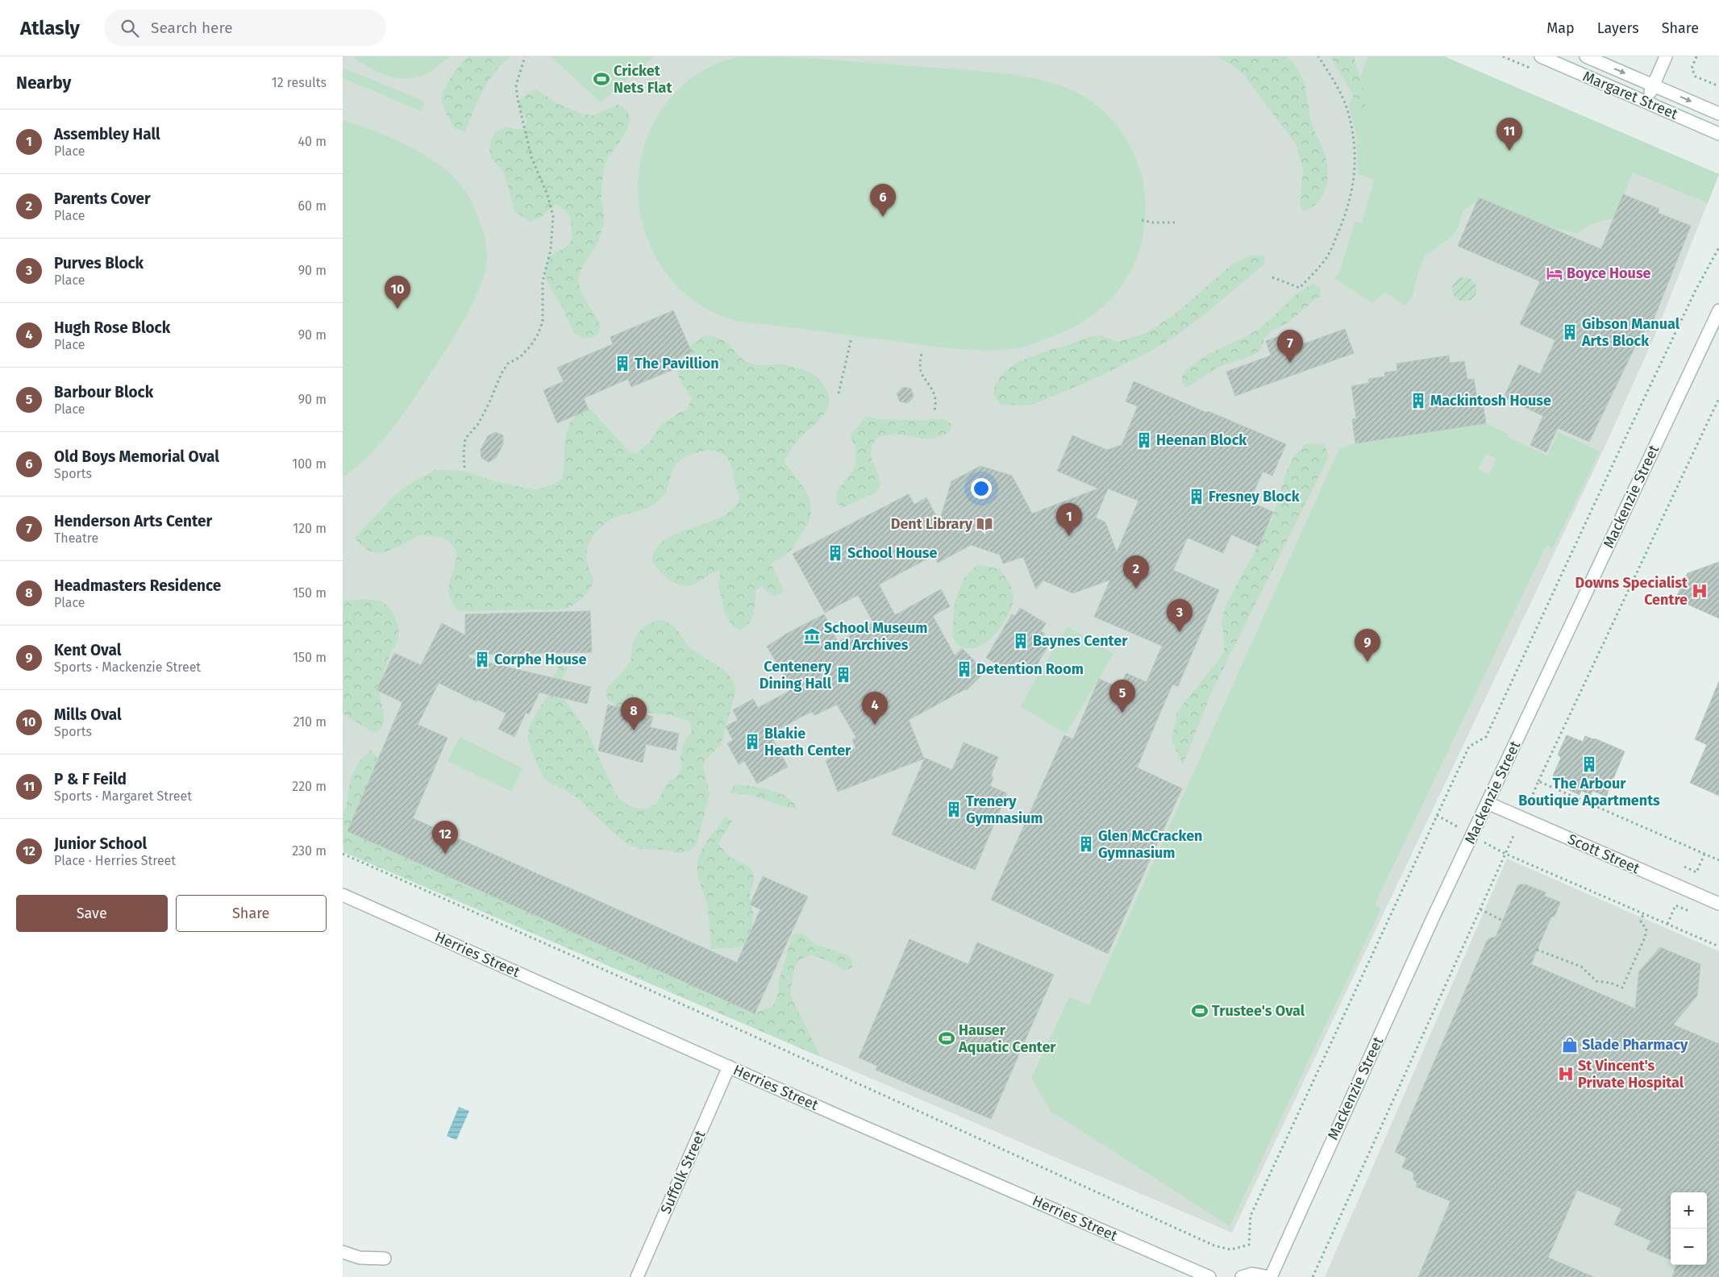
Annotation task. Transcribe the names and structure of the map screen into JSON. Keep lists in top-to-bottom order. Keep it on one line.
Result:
{"streets":{"street":["Margaret Street","Mackenzie Street","Scott Street","Herries Street","Suffolk Street"]},"crossings":[["Mackenzie Street","Scott Street"],["Herries Street","Suffolk Street"]],"places":{"sports":["Cricket Nets Flat","Trustee's Oval","Hauser Aquatic Center"],"hotel":["Boyce House"],"building":["Gibson Manual Arts Block","The Pavillion","Mackintosh House","Heenan Block","Fresney Block","School House","Baynes Center","Corphe House","Detention Room","Centenery Dining Hall","Blakie Heath Center","The Arbour Boutique Apartments","Trenery Gymnasium","Glen McCracken Gymnasium"],"library":["Dent Library"],"hospital":["Downs Specialist Centre","St Vincent's Private Hospital"],"museum":["School Museum and Archives"],"shop":["Slade Pharmacy"]},"page":{"header":"Atlasly","search":"Search here","nav":["Map","Layers","Share"],"heading":["Nearby","12 results"],"list":[{"mark":"1","name":"Assembley Hall","note":"Place","value":"40 m"},{"mark":"2","name":"Parents Cover","note":"Place","value":"60 m"},{"mark":"3","name":"Purves Block","note":"Place","value":"90 m"},{"mark":"4","name":"Hugh Rose Block","note":"Place","value":"90 m"},{"mark":"5","name":"Barbour Block","note":"Place","value":"90 m"},{"mark":"6","name":"Old Boys Memorial Oval","note":"Sports","value":"100 m"},{"mark":"7","name":"Henderson Arts Center","note":"Theatre","value":"120 m"},{"mark":"8","name":"Headmasters Residence","note":"Place","value":"150 m"},{"mark":"9","name":"Kent Oval","note":"Sports · Mackenzie Street","value":"150 m"},{"mark":"10","name":"Mills Oval","note":"Sports","value":"210 m"},{"mark":"11","name":"P & F Feild","note":"Sports · Margaret Street","value":"220 m"},{"mark":"12","name":"Junior School","note":"Place · Herries Street","value":"230 m"}],"pins":["11","6","10","7","1","2","3","9","5","4","8","12"],"buttons":["Save","Share"],"map_buttons":["+","−"]}}
